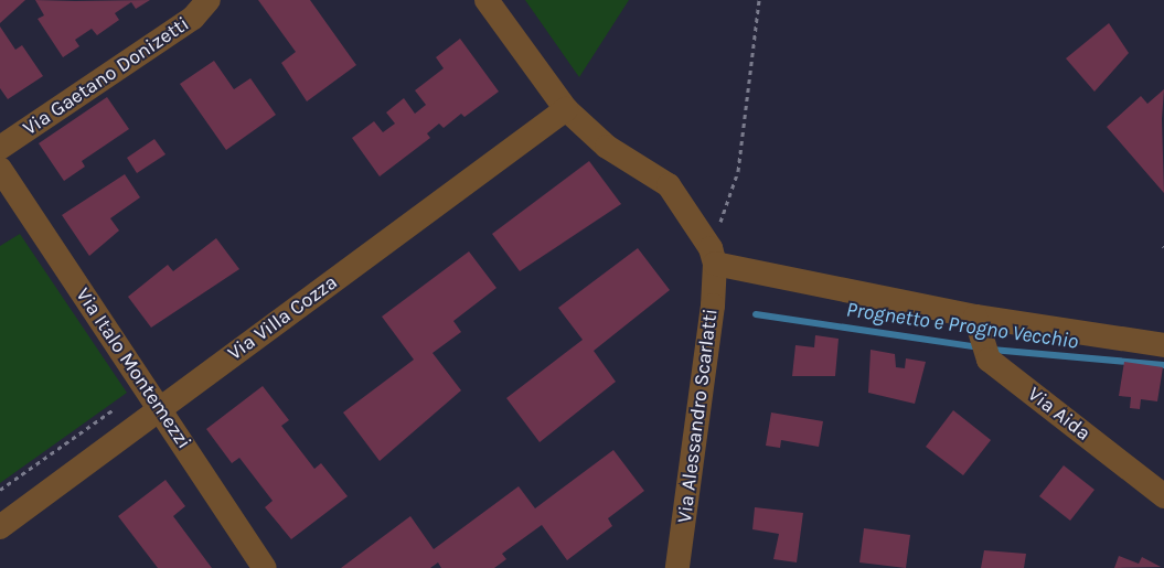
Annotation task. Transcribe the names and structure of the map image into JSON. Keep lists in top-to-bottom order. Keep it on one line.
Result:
{"streets":{"street":["Via Gaetano Donizetti","Via Villa Cozza","Via Italo Montemezzi","Via Aida","Via Alessandro Scarlatti"]},"crossings":[["Via Villa Cozza","Via Italo Montemezzi"]],"water":["Prognetto e Progno Vecchio"]}
